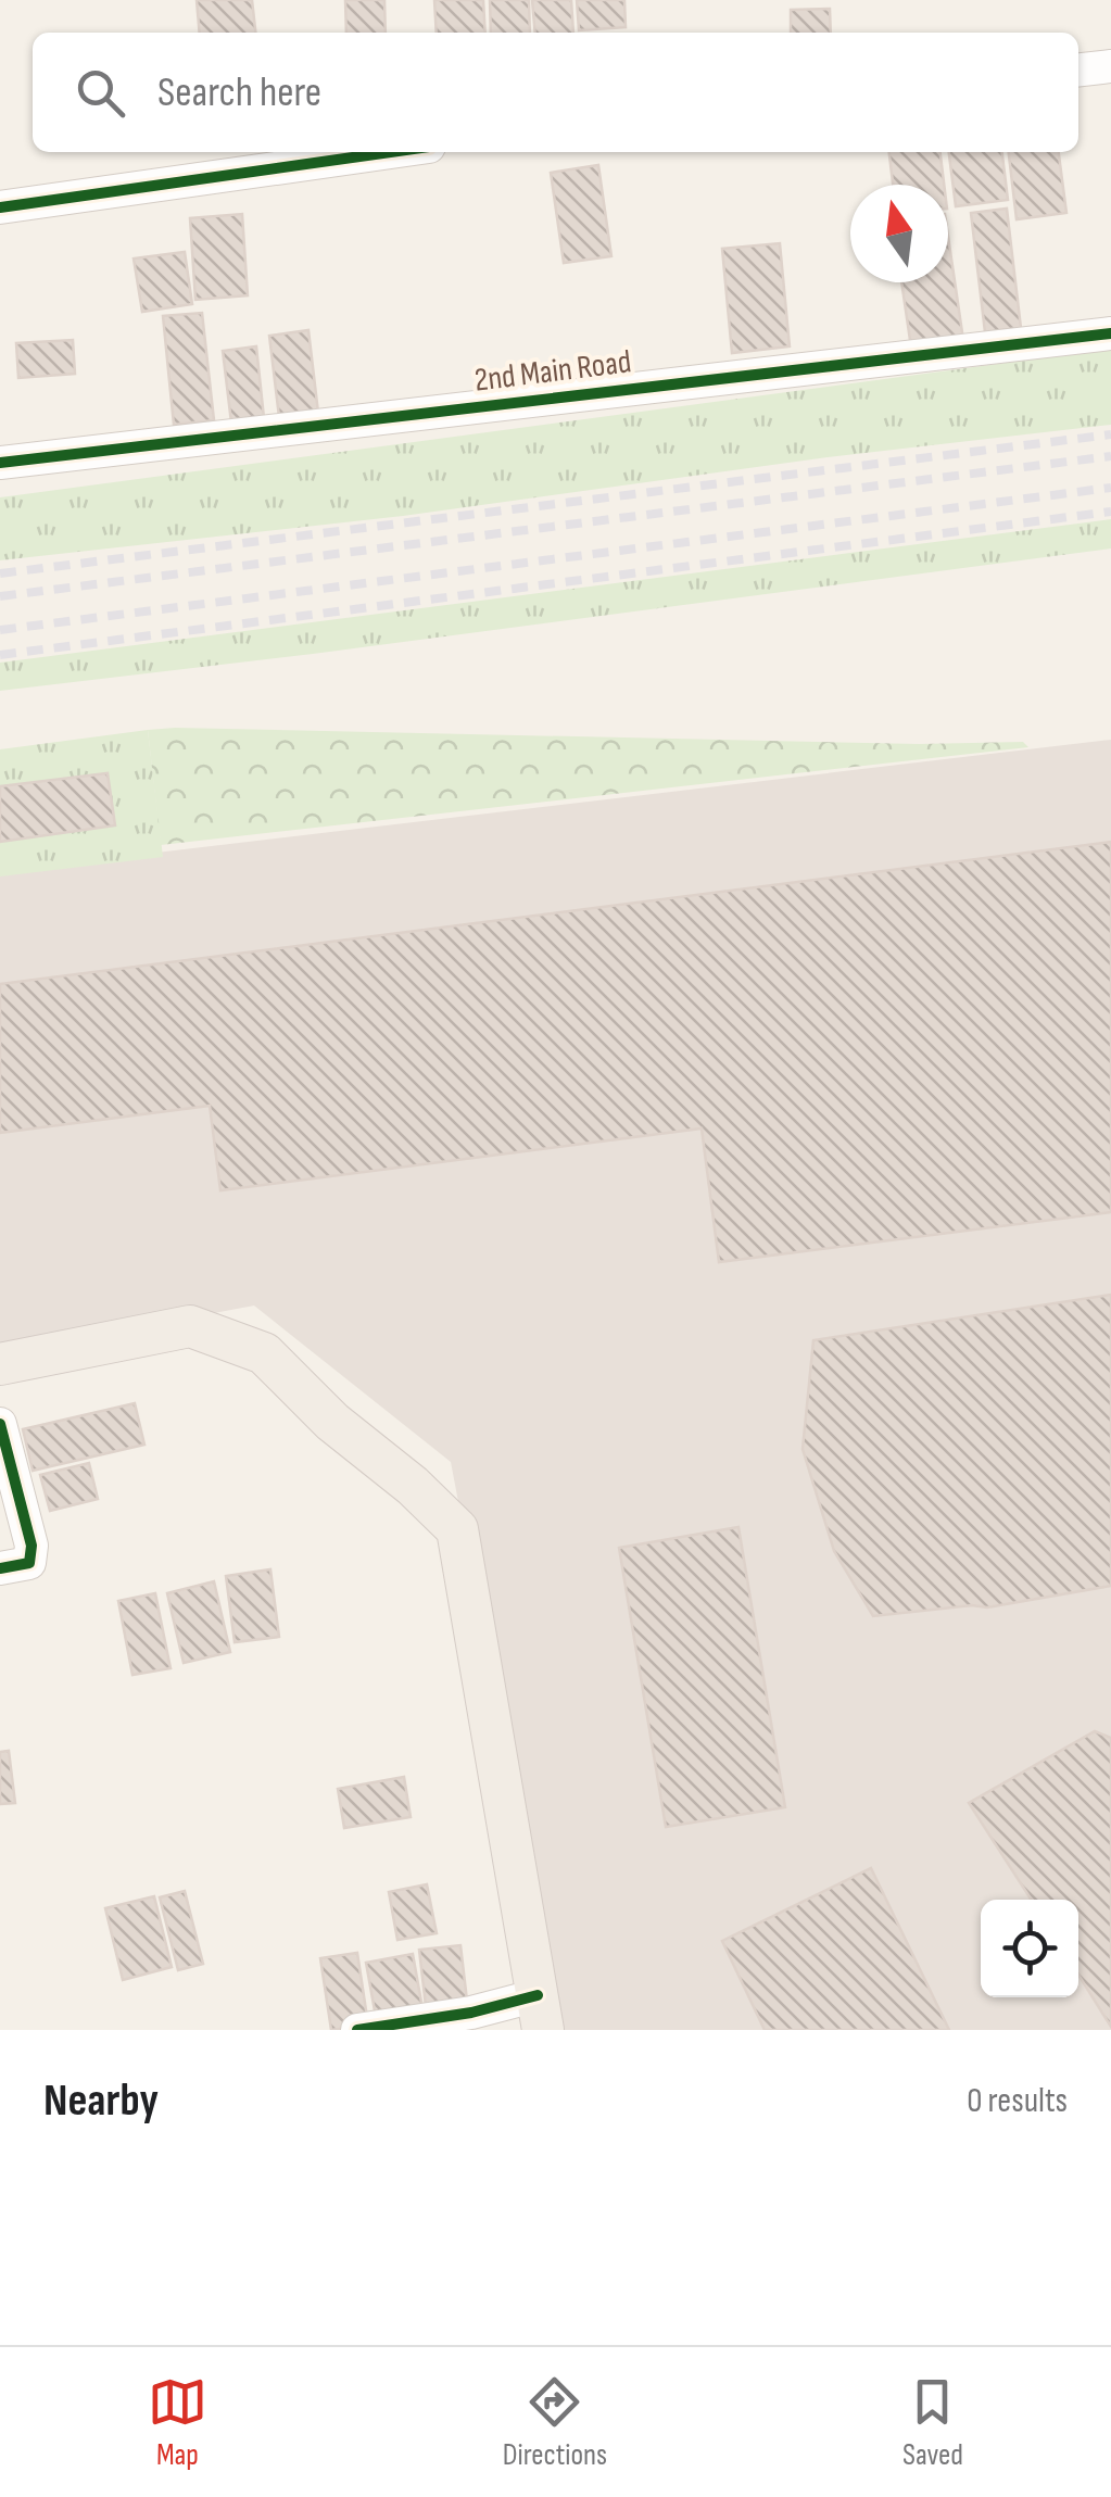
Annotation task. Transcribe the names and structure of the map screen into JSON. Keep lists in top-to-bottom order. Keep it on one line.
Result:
{"streets":{"street":["2nd Main Road"]},"north":"top","page":{"search":"Search here","heading":["Nearby","0 results"],"nav":["Map","Directions","Saved"]}}
